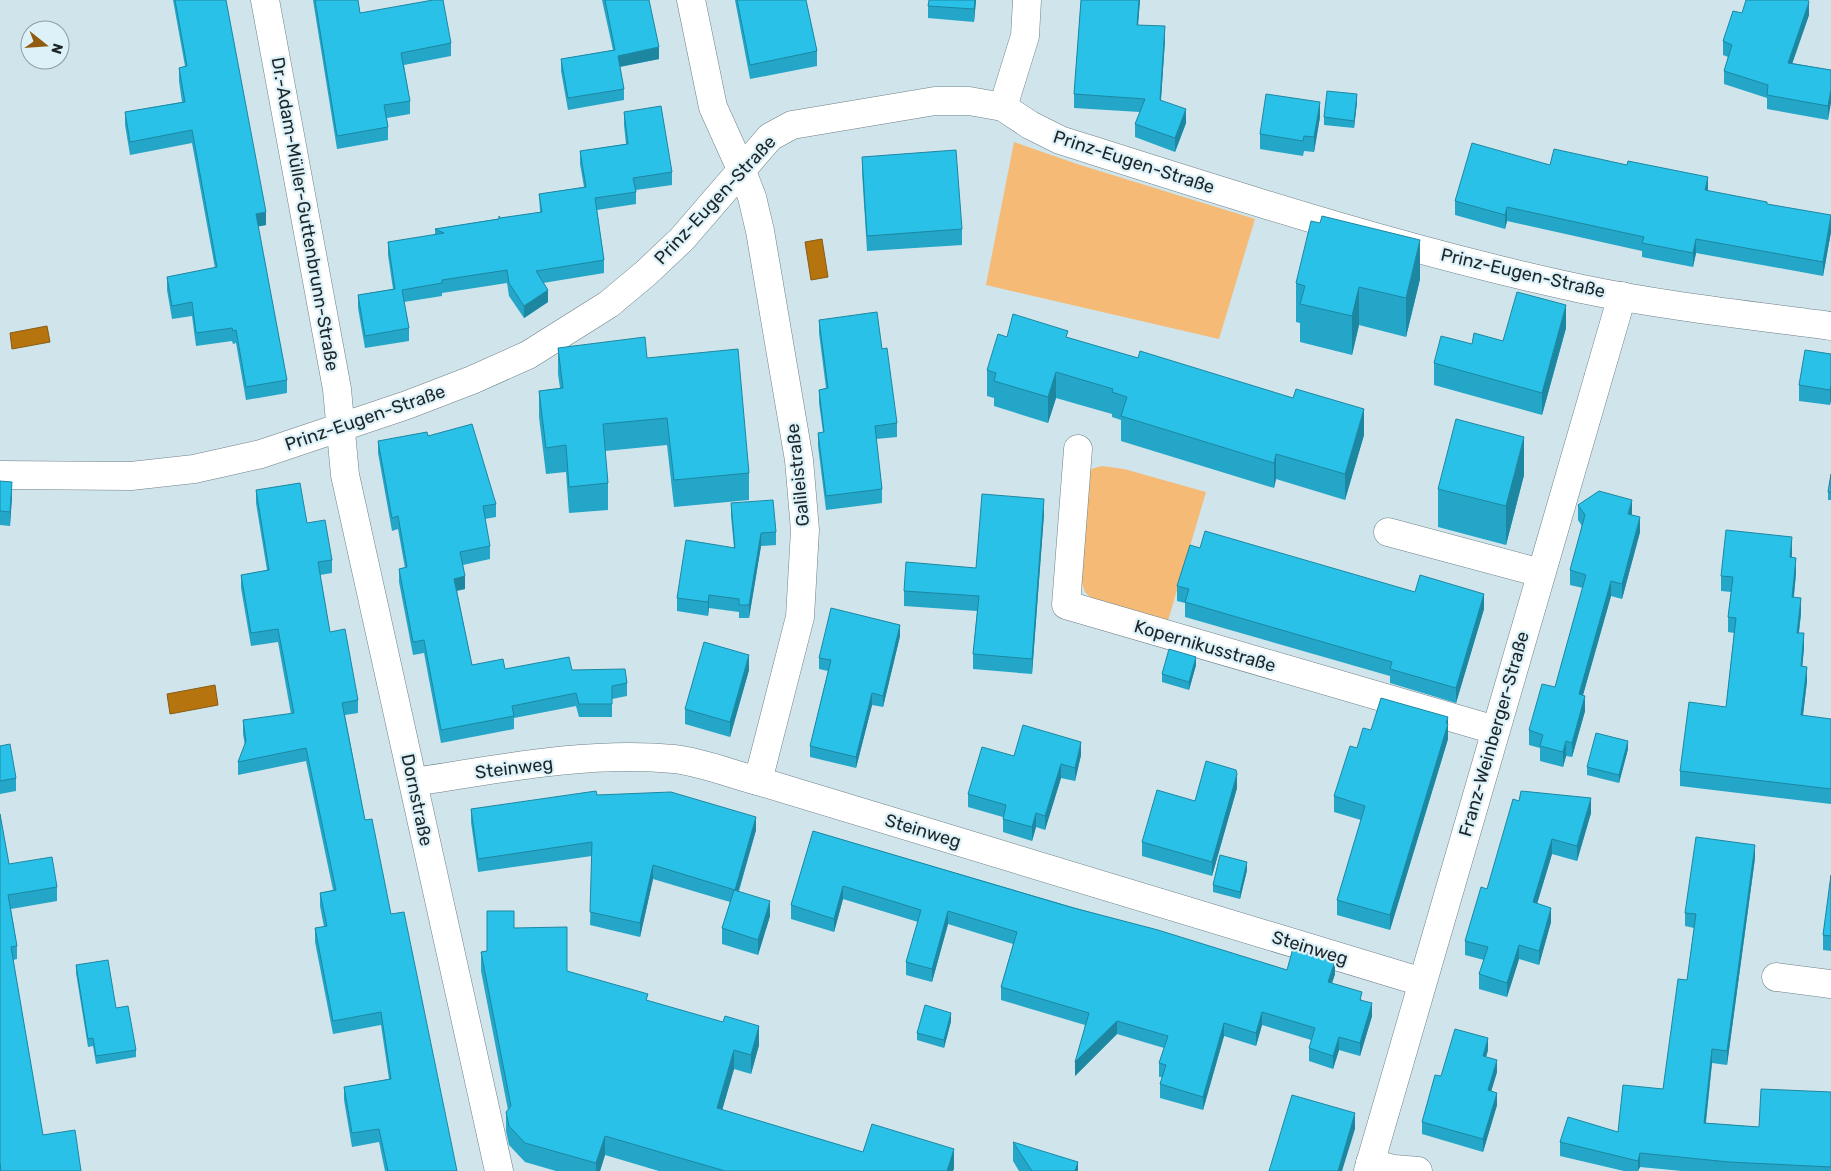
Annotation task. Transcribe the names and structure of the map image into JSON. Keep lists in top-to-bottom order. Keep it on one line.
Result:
{"streets":{"street":["Prinz-Eugen-Straße","Dr.-Adam-Müller-Guttenbrunn-Straße","Galileistraße","Kopernikusstraße","Franz-Weinberger-Straße","Steinweg","Dornstraße"]},"crossings":[["Prinz-Eugen-Straße","Dr.-Adam-Müller-Guttenbrunn-Straße"],["Prinz-Eugen-Straße","Galileistraße"],["Prinz-Eugen-Straße","Franz-Weinberger-Straße"],["Prinz-Eugen-Straße","Dornstraße"],["Dr.-Adam-Müller-Guttenbrunn-Straße","Dornstraße"],["Galileistraße","Steinweg"],["Kopernikusstraße","Franz-Weinberger-Straße"],["Franz-Weinberger-Straße","Steinweg"],["Steinweg","Dornstraße"]],"north":"right"}
